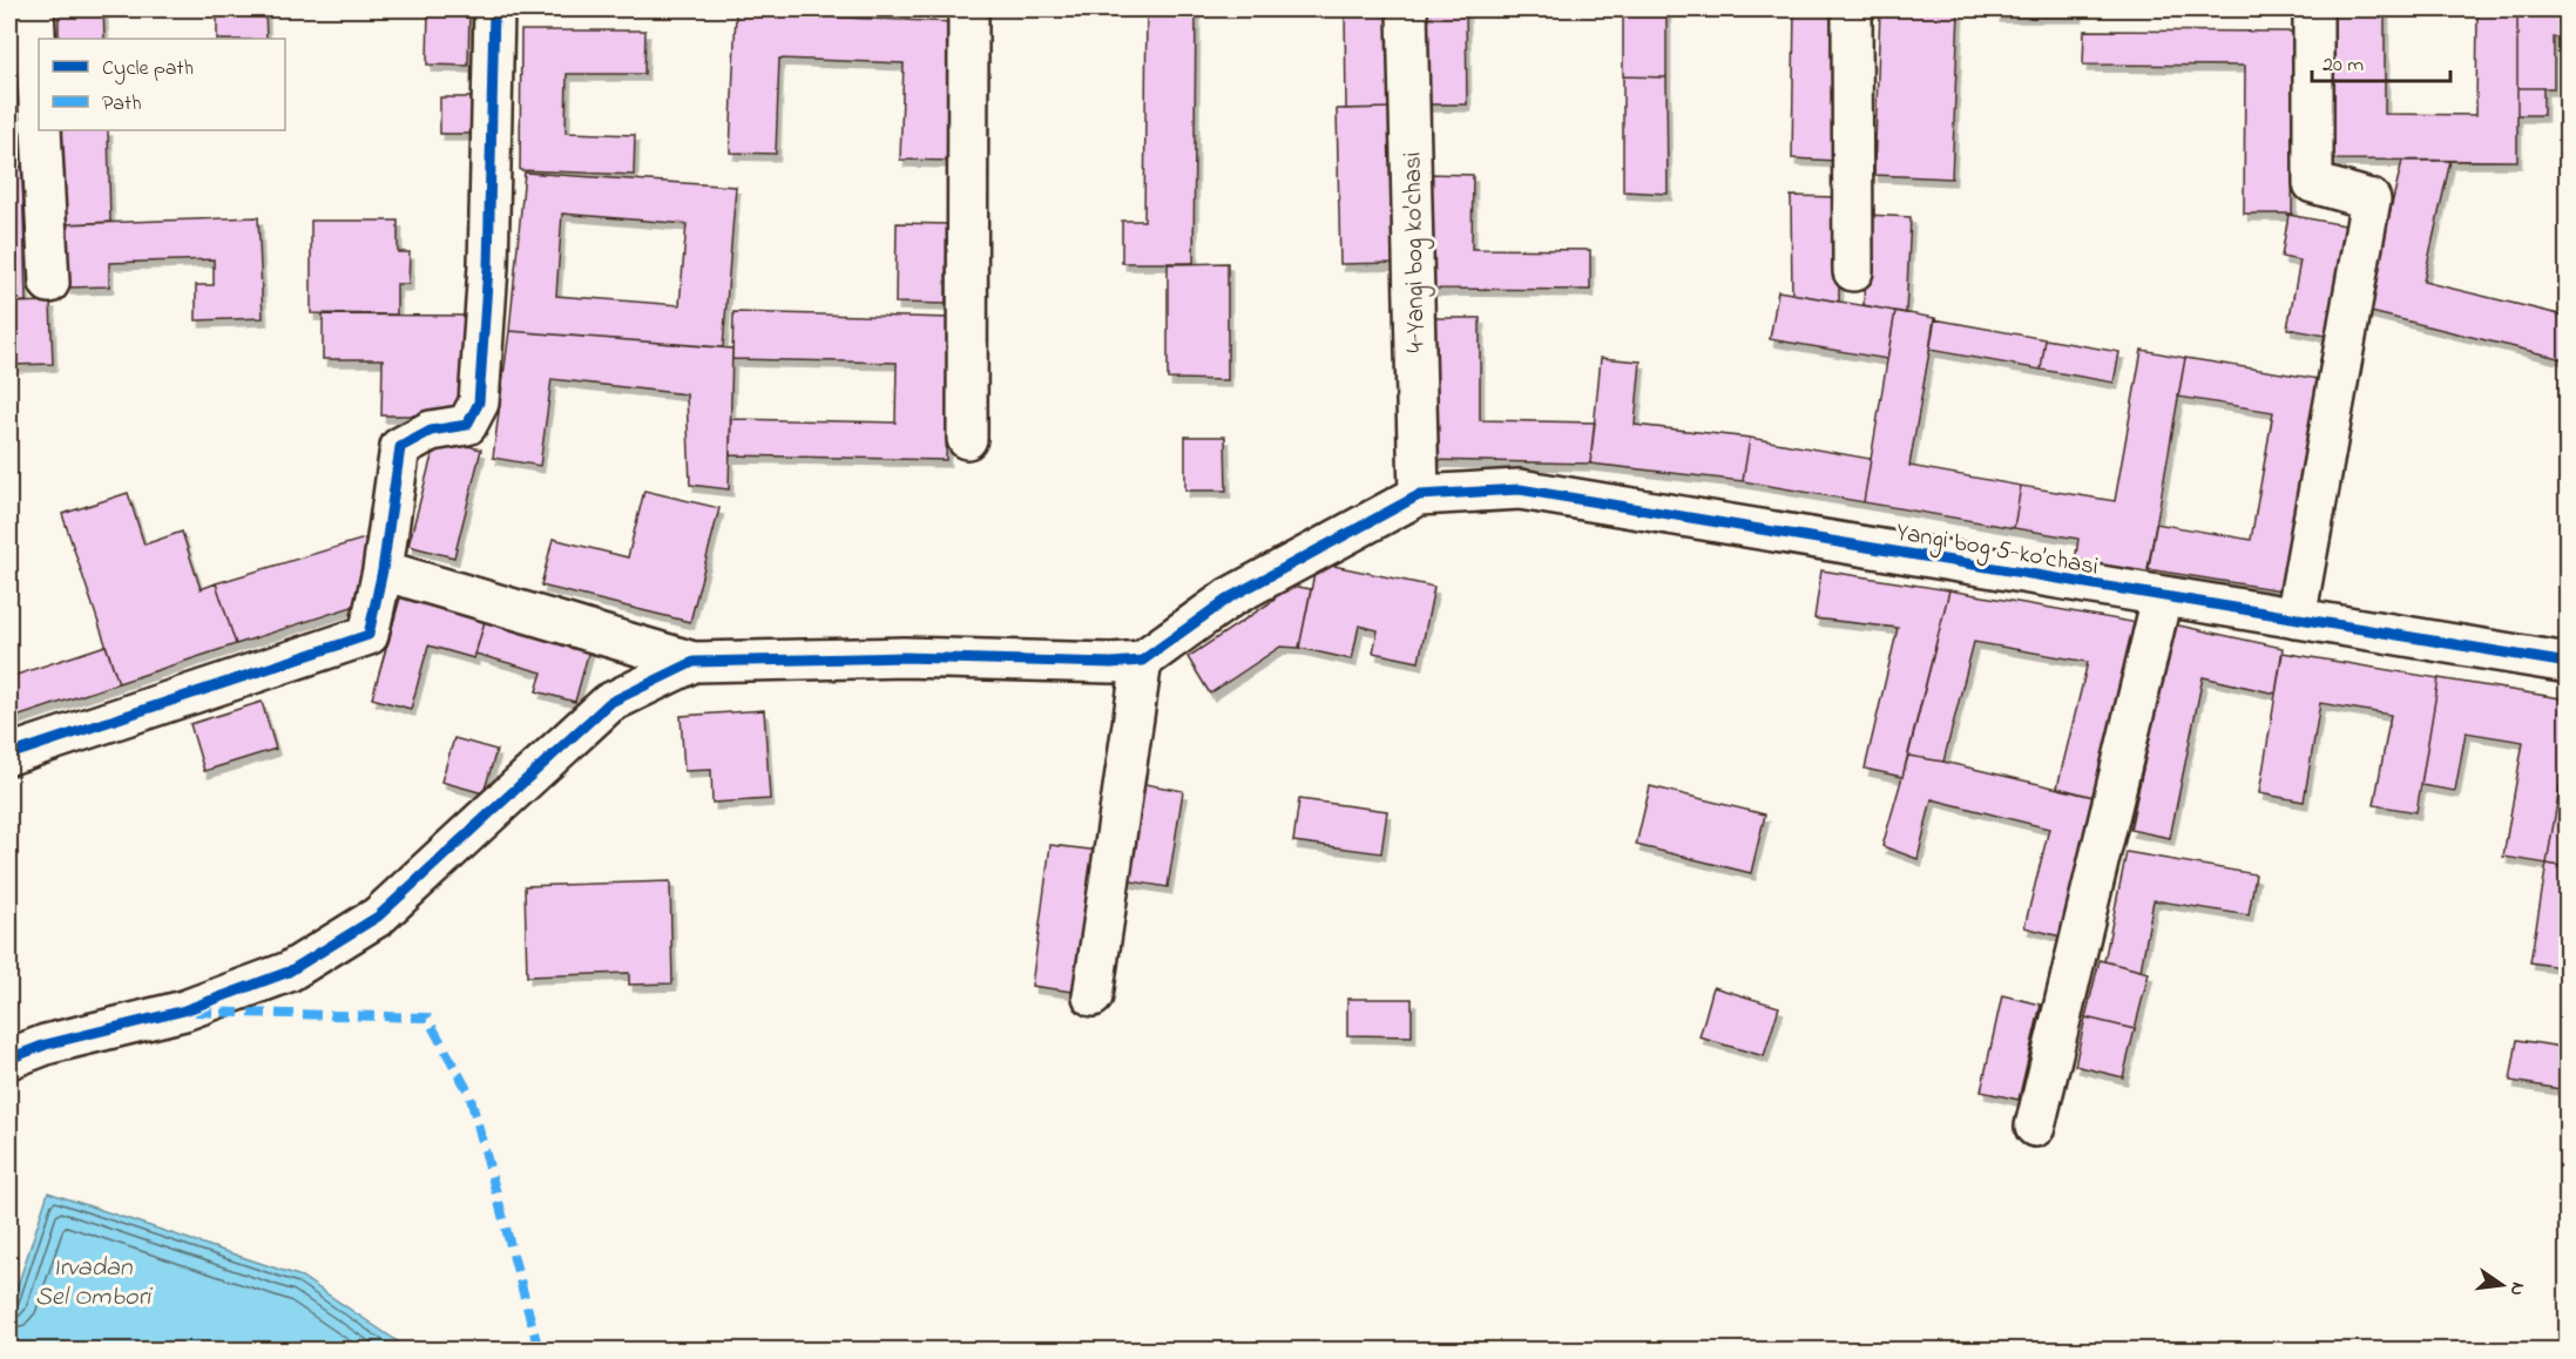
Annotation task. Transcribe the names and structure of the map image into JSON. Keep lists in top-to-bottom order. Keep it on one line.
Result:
{"streets":{"street":["4-Yangi bog koʼchasi","Yangi bog 5-koʼchasi"]},"crossings":[["4-Yangi bog koʼchasi","Yangi bog 5-koʼchasi"]],"water":["Irvadan Sel Ombori"],"legend":["Cycle path","Path"],"scale_bar":"20 m","north":"right"}
